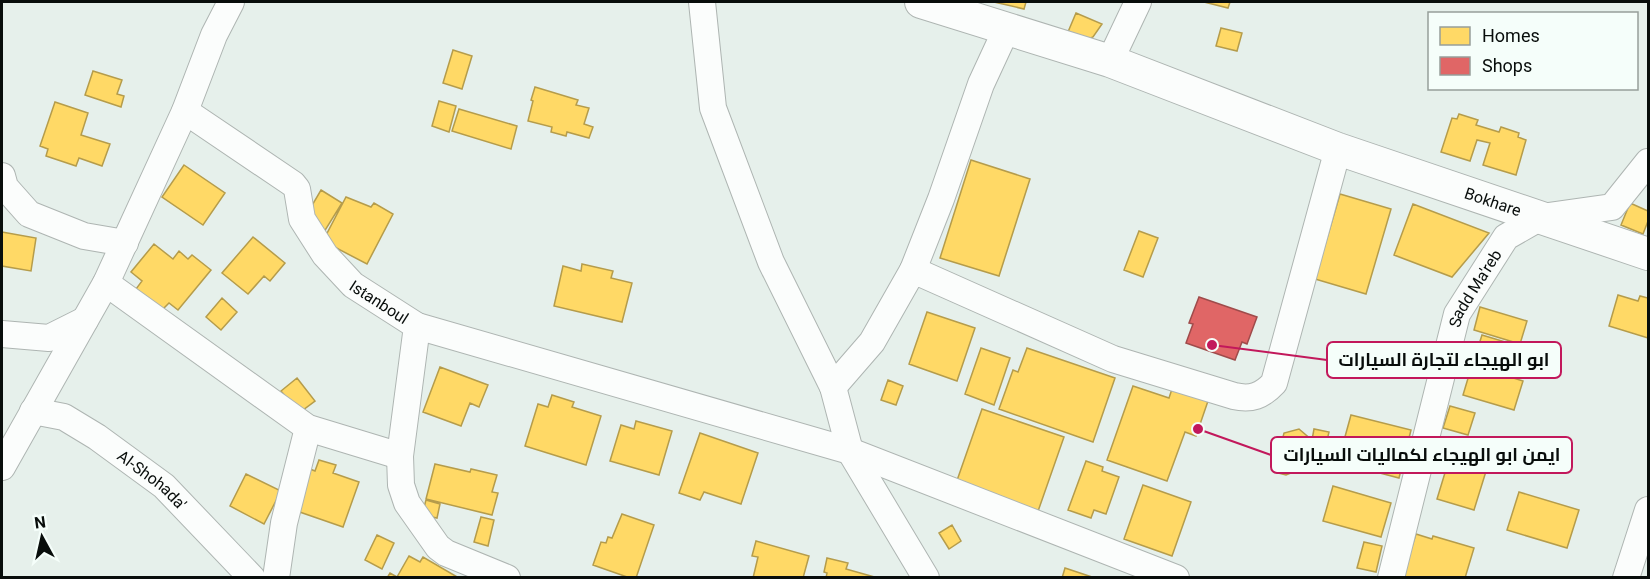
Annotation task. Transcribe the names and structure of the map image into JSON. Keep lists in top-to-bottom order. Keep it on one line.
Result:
{"streets":{"street":["Bokhare","Sadd Ma'reb","Istanboul","Al-Shohada'"]},"crossings":[["Bokhare","Sadd Ma'reb"]],"places":["ابو الهيجاء لتجارة السيارات","ايمن ابو الهيجاء لكماليات السيارات"],"legend":["Homes","Shops"],"north":"top"}
